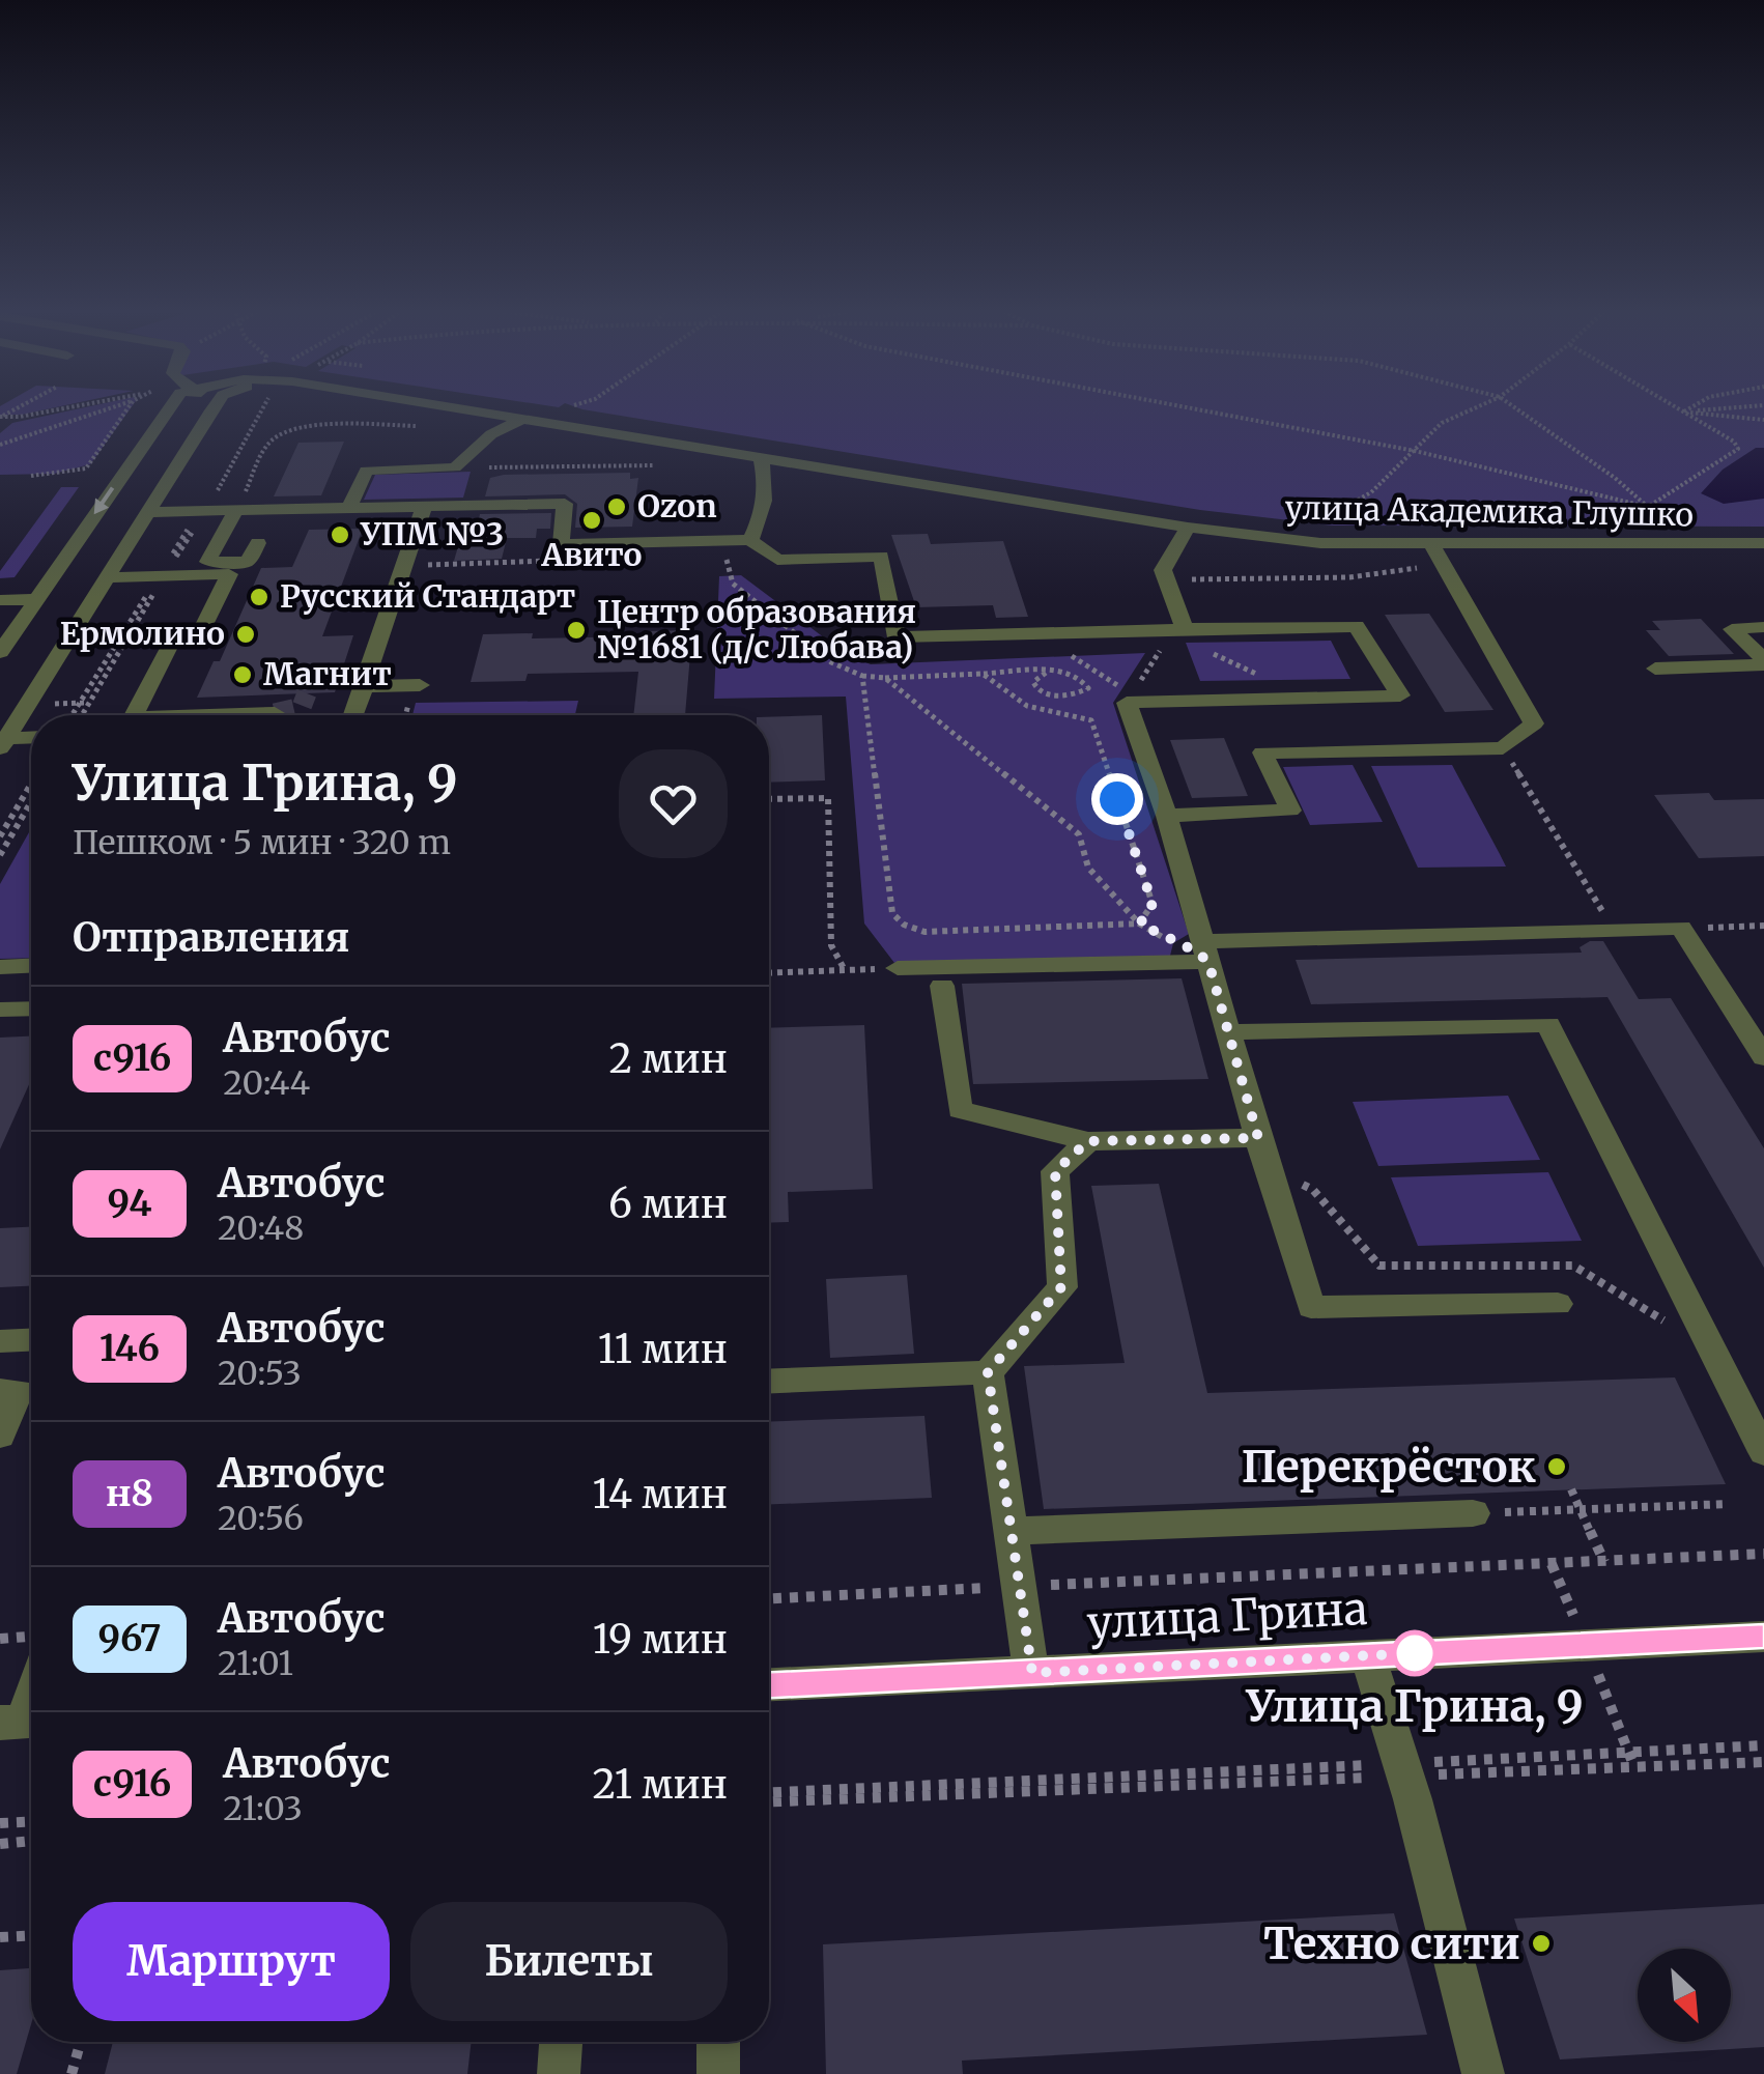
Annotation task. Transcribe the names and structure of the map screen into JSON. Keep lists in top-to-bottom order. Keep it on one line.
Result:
{"streets":{"street":["улица Академика Глушко","улица Грина"]},"places":["Ozon","Авито","УПМ №3","Русский Стандарт","Центр образования №1681 (д/с Любава)","Ермолино","Магнит","Перекрёсток","Улица Грина, 9","Техно сити"],"lines":["bus line с916"],"north":"bottom right","page":{"heading":[["Улица Грина, 9","Пешком · 5 мин · 320 m"],"Отправления"],"list":[{"mark":"с916","name":"Автобус","note":"20:44","value":"2 мин"},{"mark":"94","name":"Автобус","note":"20:48","value":"6 мин"},{"mark":"146","name":"Автобус","note":"20:53","value":"11 мин"},{"mark":"н8","name":"Автобус","note":"20:56","value":"14 мин"},{"mark":"967","name":"Автобус","note":"21:01","value":"19 мин"},{"mark":"с916","name":"Автобус","note":"21:03","value":"21 мин"}],"buttons":["Маршрут","Билеты"]}}
